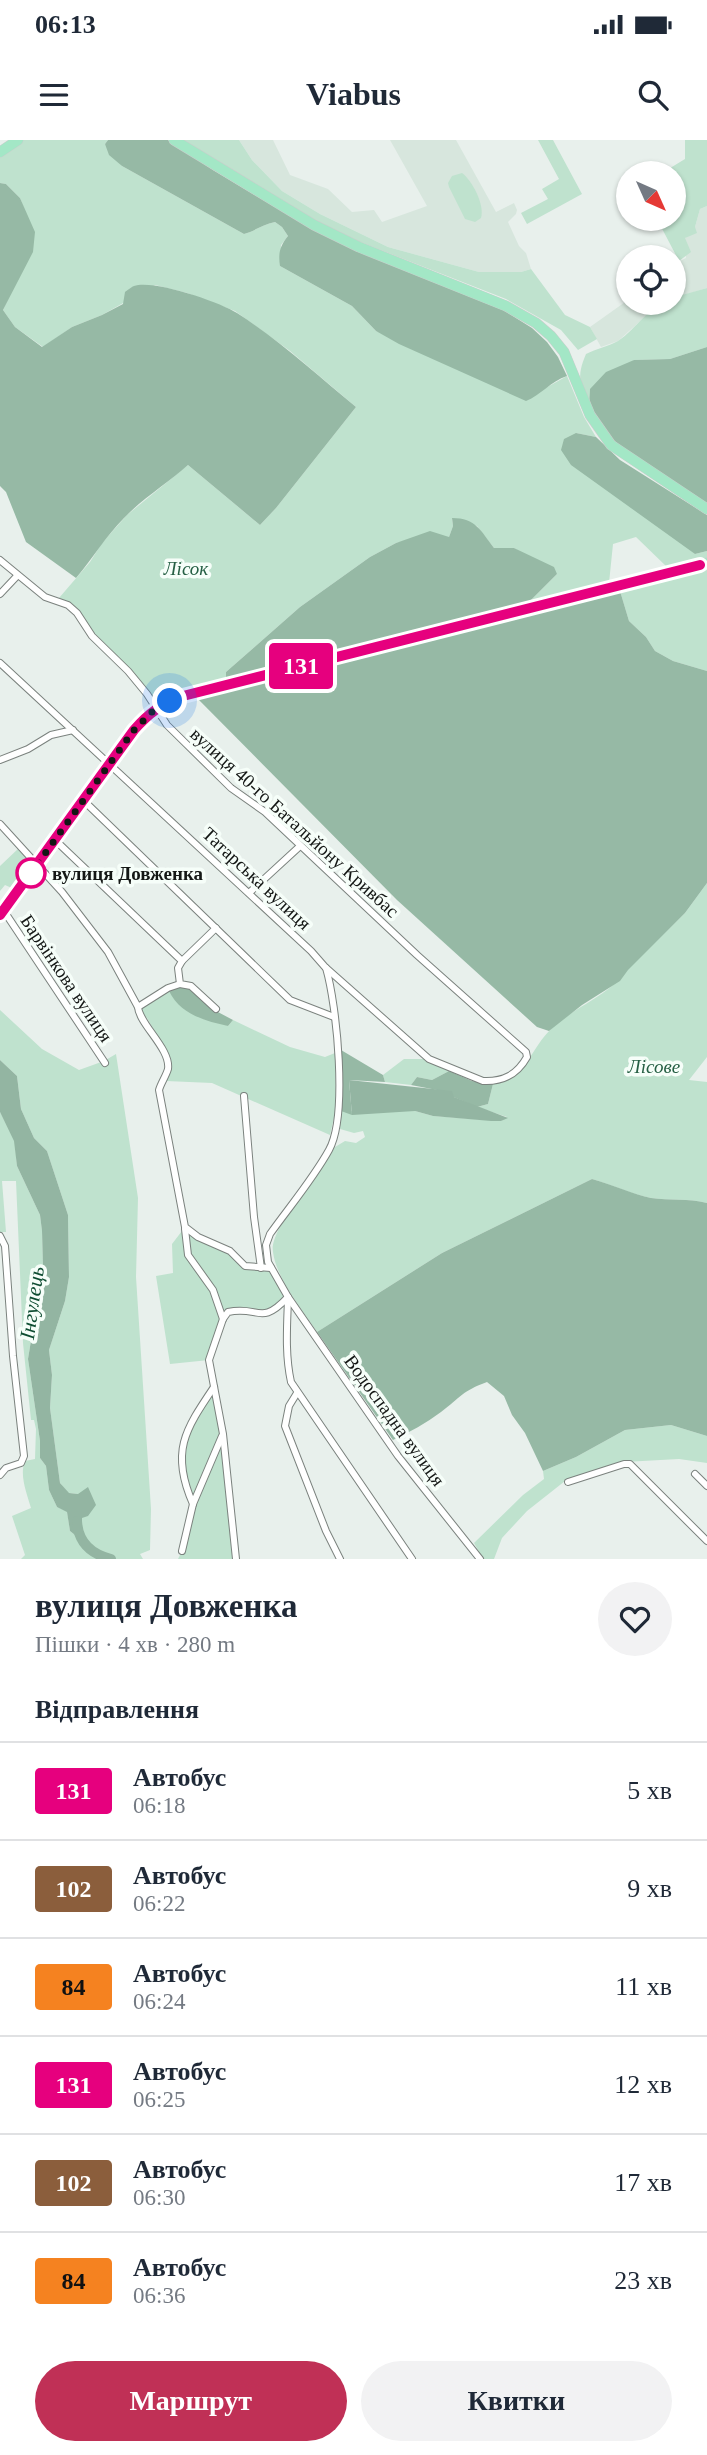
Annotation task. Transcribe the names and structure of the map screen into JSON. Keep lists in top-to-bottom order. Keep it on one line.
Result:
{"streets":{"street":["вулиця 40-го Батальйону Кривбас","Татарська вулиця","Барвінкова вулиця","Водоспадна вулиця"]},"crossings":[["вулиця 40-го Батальйону Кривбас","Татарська вулиця"]],"water":["Інгулець"],"parks":["Лісок","Лісове"],"places":["вулиця Довженка"],"lines":["bus line 131"],"north":"bottom right","page":{"status":"06:13","header":"Viabus","on_map":"131","heading":[["вулиця Довженка","Пішки · 4 хв · 280 m"],"Відправлення"],"list":[{"mark":"131","name":"Автобус","note":"06:18","value":"5 хв"},{"mark":"102","name":"Автобус","note":"06:22","value":"9 хв"},{"mark":"84","name":"Автобус","note":"06:24","value":"11 хв"},{"mark":"131","name":"Автобус","note":"06:25","value":"12 хв"},{"mark":"102","name":"Автобус","note":"06:30","value":"17 хв"},{"mark":"84","name":"Автобус","note":"06:36","value":"23 хв"}],"buttons":["Маршрут","Квитки"]}}
